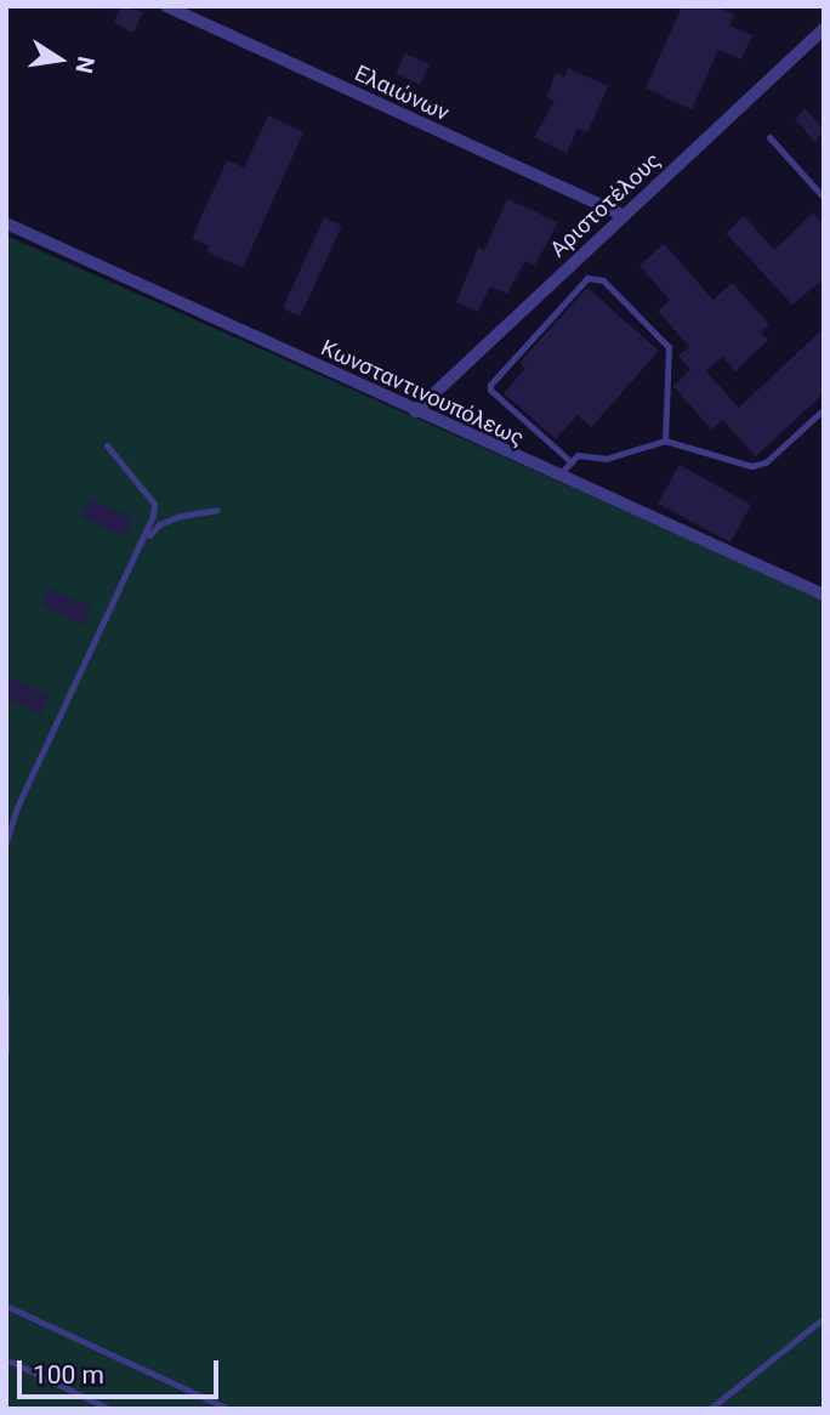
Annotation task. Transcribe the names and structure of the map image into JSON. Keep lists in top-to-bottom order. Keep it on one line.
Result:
{"streets":{"street":["Ελαιώνων","Αριστοτέλους","Κωνσταντινουπόλεως"]},"crossings":[["Ελαιώνων","Αριστοτέλους"],["Αριστοτέλους","Κωνσταντινουπόλεως"]],"scale_bar":"100 m","north":"right"}
